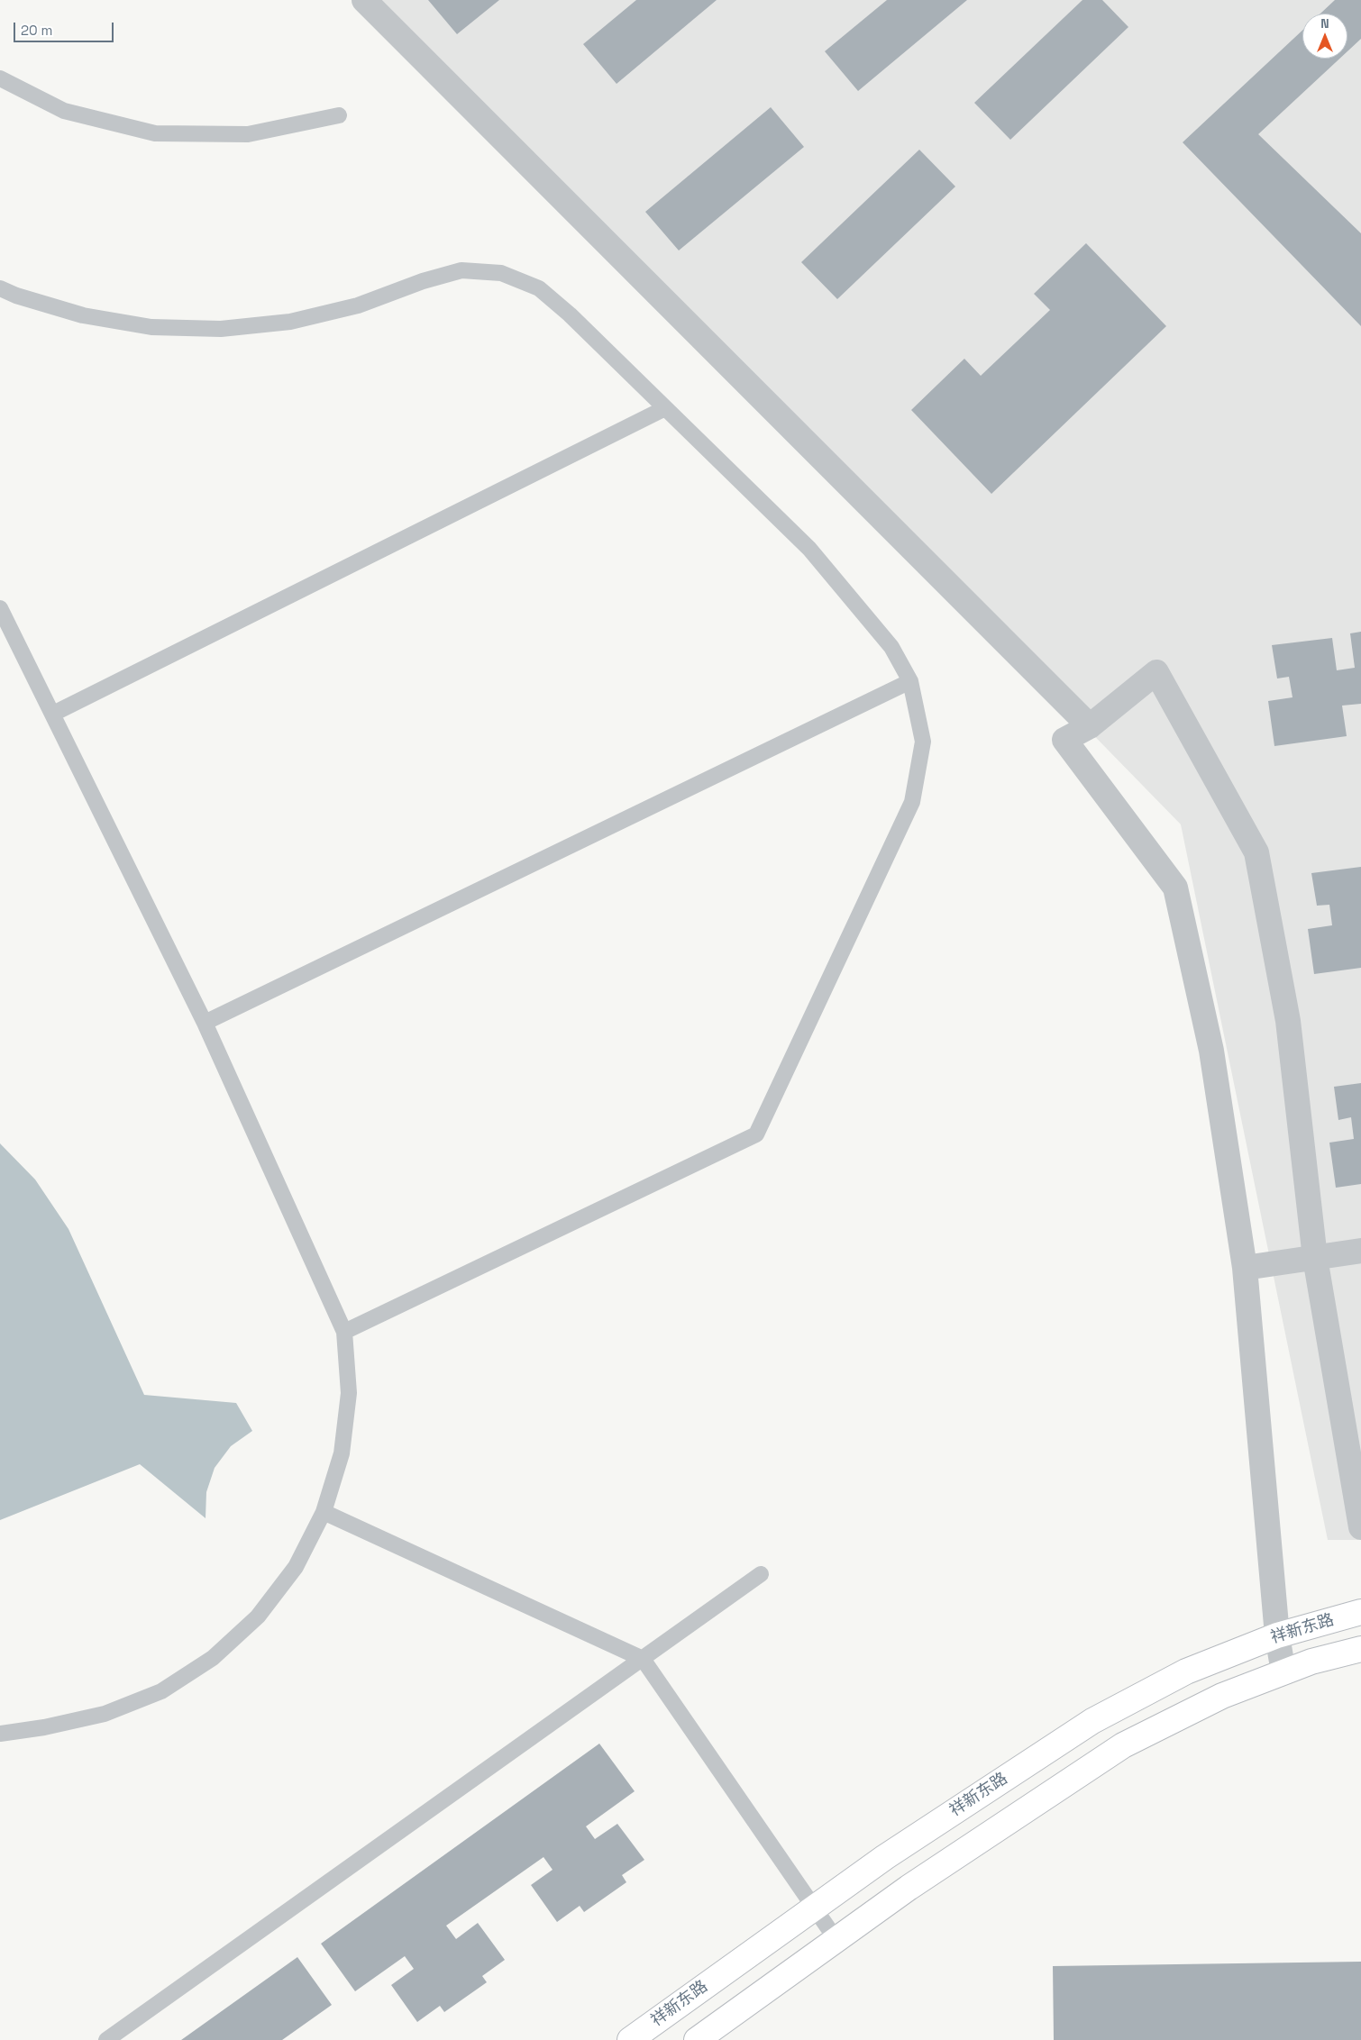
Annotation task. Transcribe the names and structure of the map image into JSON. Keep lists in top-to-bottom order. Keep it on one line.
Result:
{"streets":{"street":["祥新东路"]},"scale_bar":"20 m","north":"top"}
